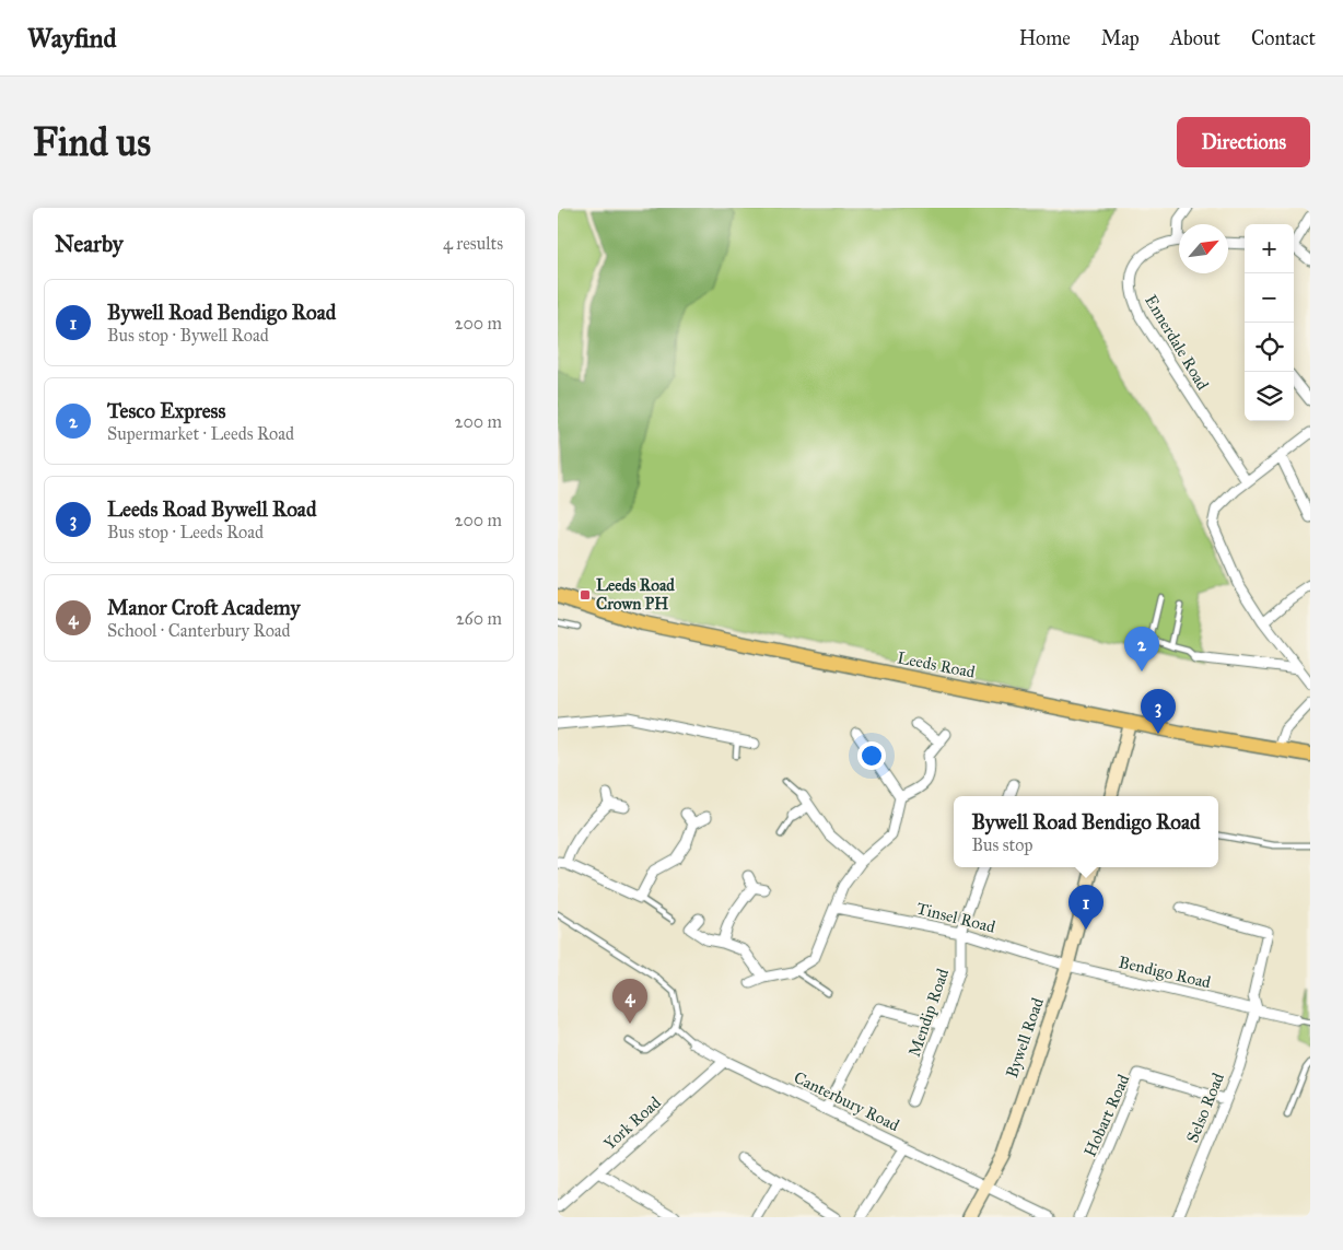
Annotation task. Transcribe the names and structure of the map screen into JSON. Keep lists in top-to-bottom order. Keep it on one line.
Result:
{"streets":{"main road":["Leeds Road"],"street":["Ennerdale Road","Tinsel Road","Bendigo Road","Mendip Road","Bywell Road","Canterbury Road","Selso Road","Hobart Road","York Road"]},"crossings":[["Tinsel Road","Bendigo Road"],["Tinsel Road","Mendip Road"],["Tinsel Road","Bywell Road"],["Bendigo Road","Bywell Road"],["Bendigo Road","Selso Road"],["Bywell Road","Canterbury Road"],["Canterbury Road","York Road"],["Selso Road","Hobart Road"]],"places":{"transit":["Leeds Road Crown PH"]},"north":"top right","page":{"header":"Wayfind","nav":["Home","Map","About","Contact"],"buttons":"Directions","title":"Find us","heading":["Nearby","4 results"],"map_buttons":["+","−"],"list":[{"mark":"1","name":"Bywell Road Bendigo Road","note":"Bus stop · Bywell Road","value":"200 m"},{"mark":"2","name":"Tesco Express","note":"Supermarket · Leeds Road","value":"200 m"},{"mark":"3","name":"Leeds Road Bywell Road","note":"Bus stop · Leeds Road","value":"200 m"},{"mark":"4","name":"Manor Croft Academy","note":"School · Canterbury Road","value":"260 m"}],"pins":["2","3","1","4"],"popup":["Bywell Road Bendigo Road","Bus stop"]}}
